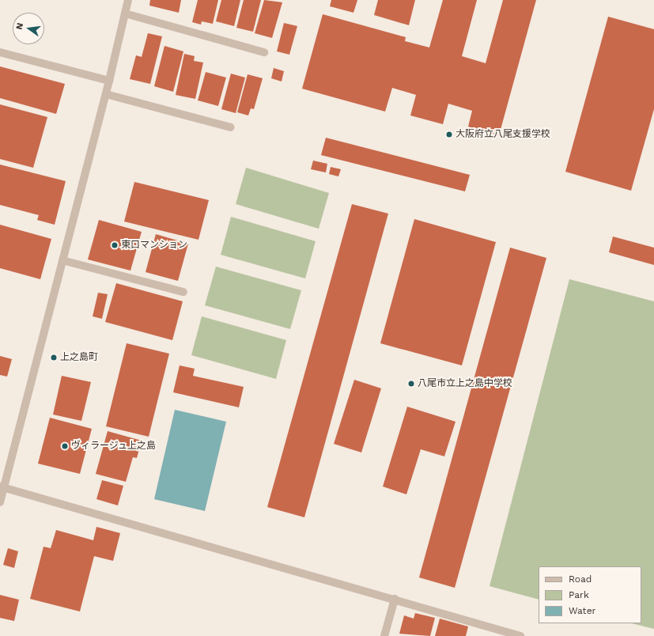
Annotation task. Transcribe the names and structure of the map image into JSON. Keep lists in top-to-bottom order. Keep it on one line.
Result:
{"places":["大阪府立八尾支援学校","東口マンション","上之島町","八尾市立上之島中学校","ヴィラージュ上之島"],"legend":["Road","Park","Water"],"north":"left"}
